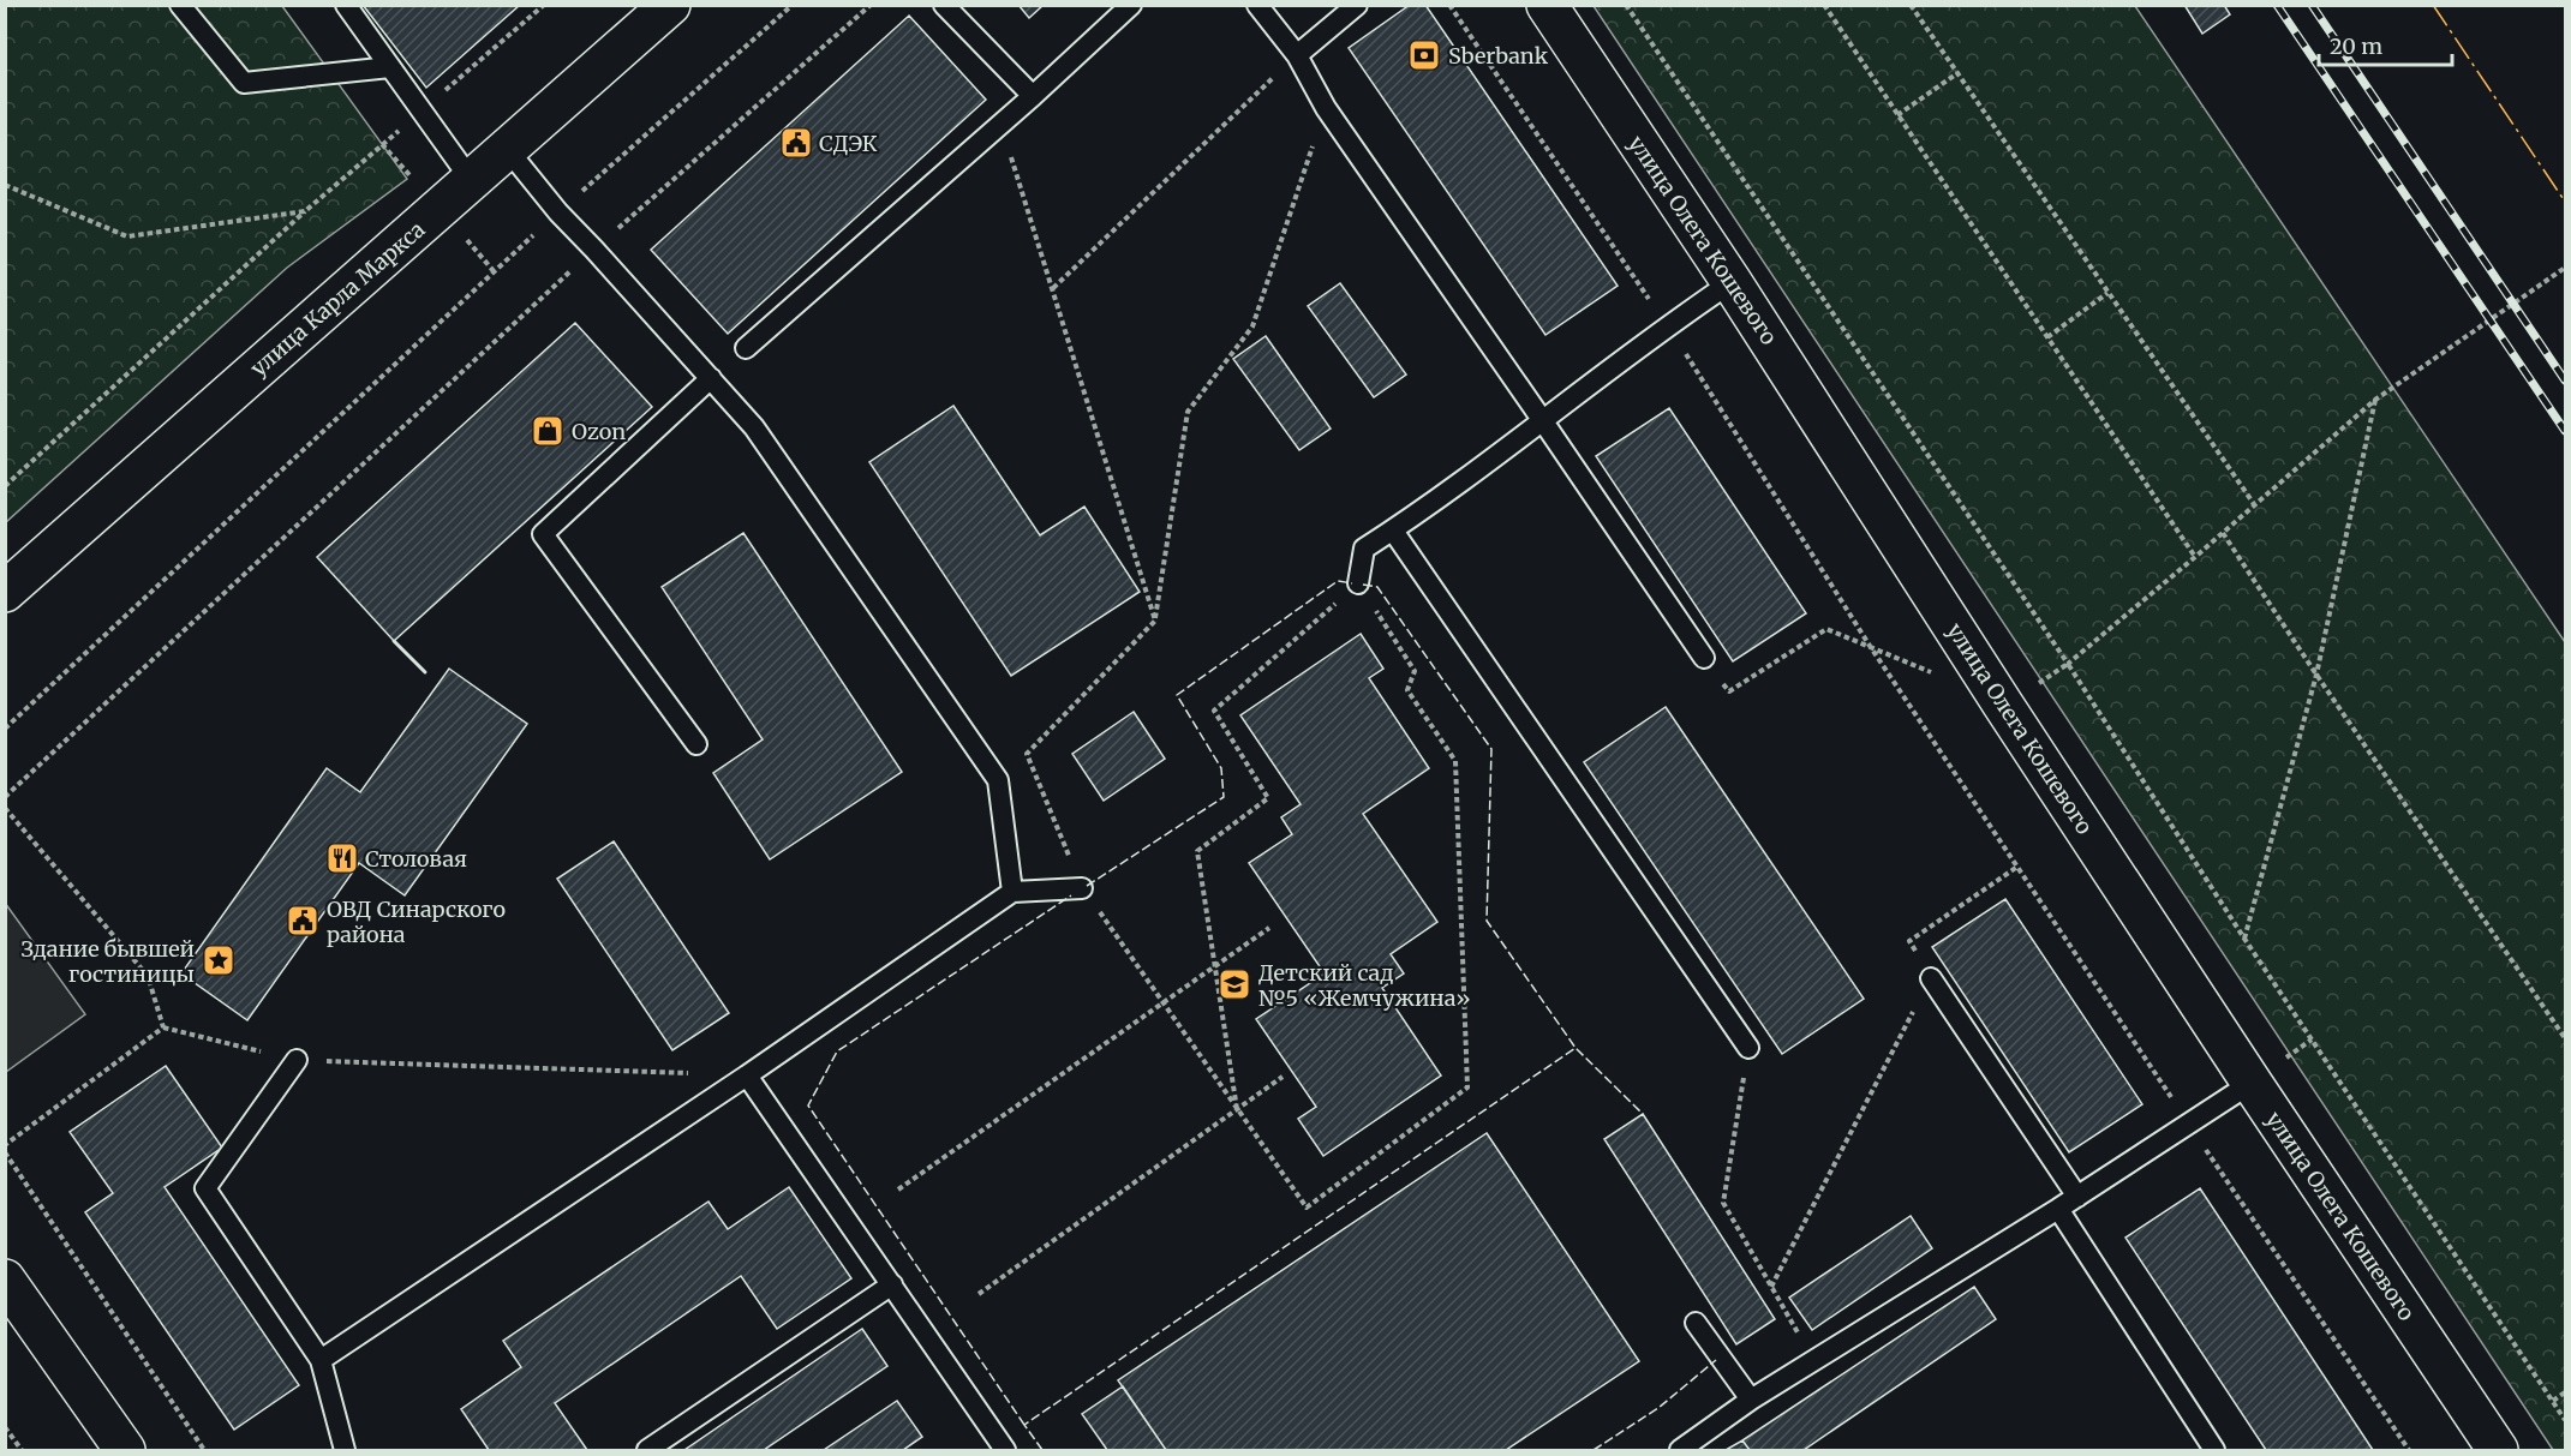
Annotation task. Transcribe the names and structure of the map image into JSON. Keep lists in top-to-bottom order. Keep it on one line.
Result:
{"streets":{"street":["улица Олега Кошевого","улица Карла Маркса"]},"places":{"bank":["Sberbank"],"public building":["СДЭК","ОВД Синарского района"],"shop":["Ozon"],"restaurant":["Столовая"],"place":["Здание бывшей гостиницы"],"school or university":["Детский сад №5 «Жемчужина»"]},"scale_bar":"20 m"}
